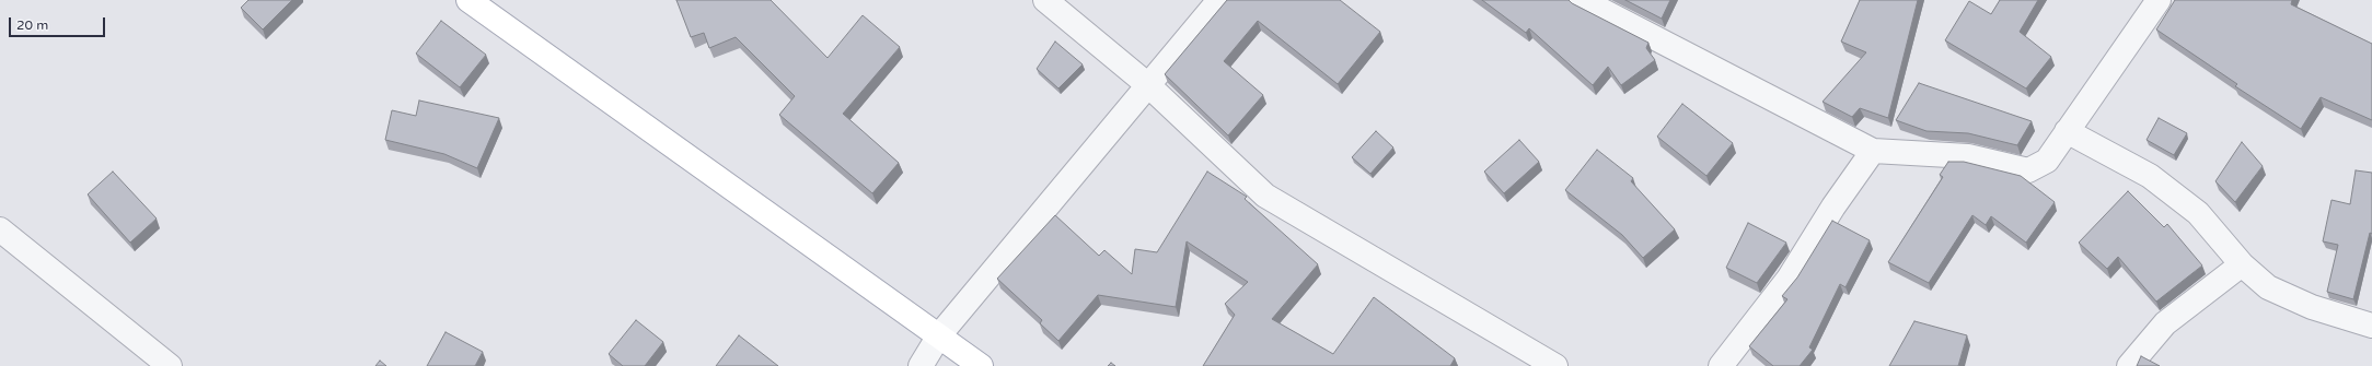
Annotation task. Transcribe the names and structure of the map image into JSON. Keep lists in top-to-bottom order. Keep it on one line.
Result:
{"scale_bar":"20 m"}
